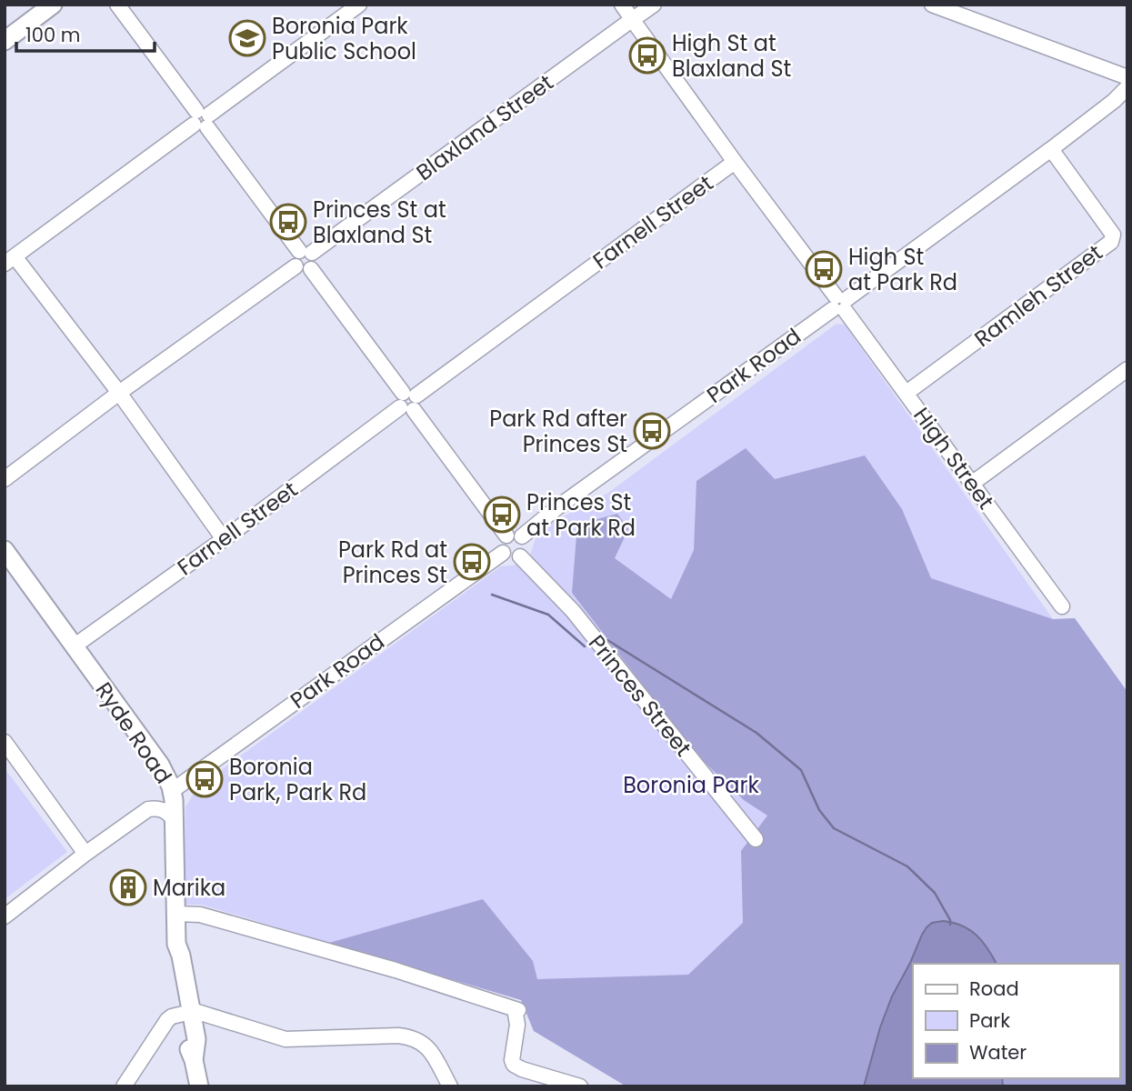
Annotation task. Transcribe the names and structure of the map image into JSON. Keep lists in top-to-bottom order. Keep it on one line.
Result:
{"streets":{"main road":["Ryde Road"],"street":["Blaxland Street","Farnell Street","Ramleh Street","Park Road","High Street","Princes Street"]},"crossings":[["Blaxland Street","High Street"],["Farnell Street","High Street"],["Farnell Street","Ryde Road"],["Ramleh Street","Park Road"],["Ramleh Street","High Street"],["Park Road","High Street"],["Park Road","Princes Street"],["Park Road","Ryde Road"]],"parks":["Boronia Park"],"places":{"school or university":["Boronia Park Public School"],"bus stop":["High St at Blaxland St","Princes St at Blaxland St","High St at Park Rd","Park Rd after Princes St","Princes St at Park Rd","Park Rd at Princes St","Boronia Park, Park Rd"],"building":["Marika"]},"legend":["Road","Park","Water"],"scale_bar":"100 m"}
